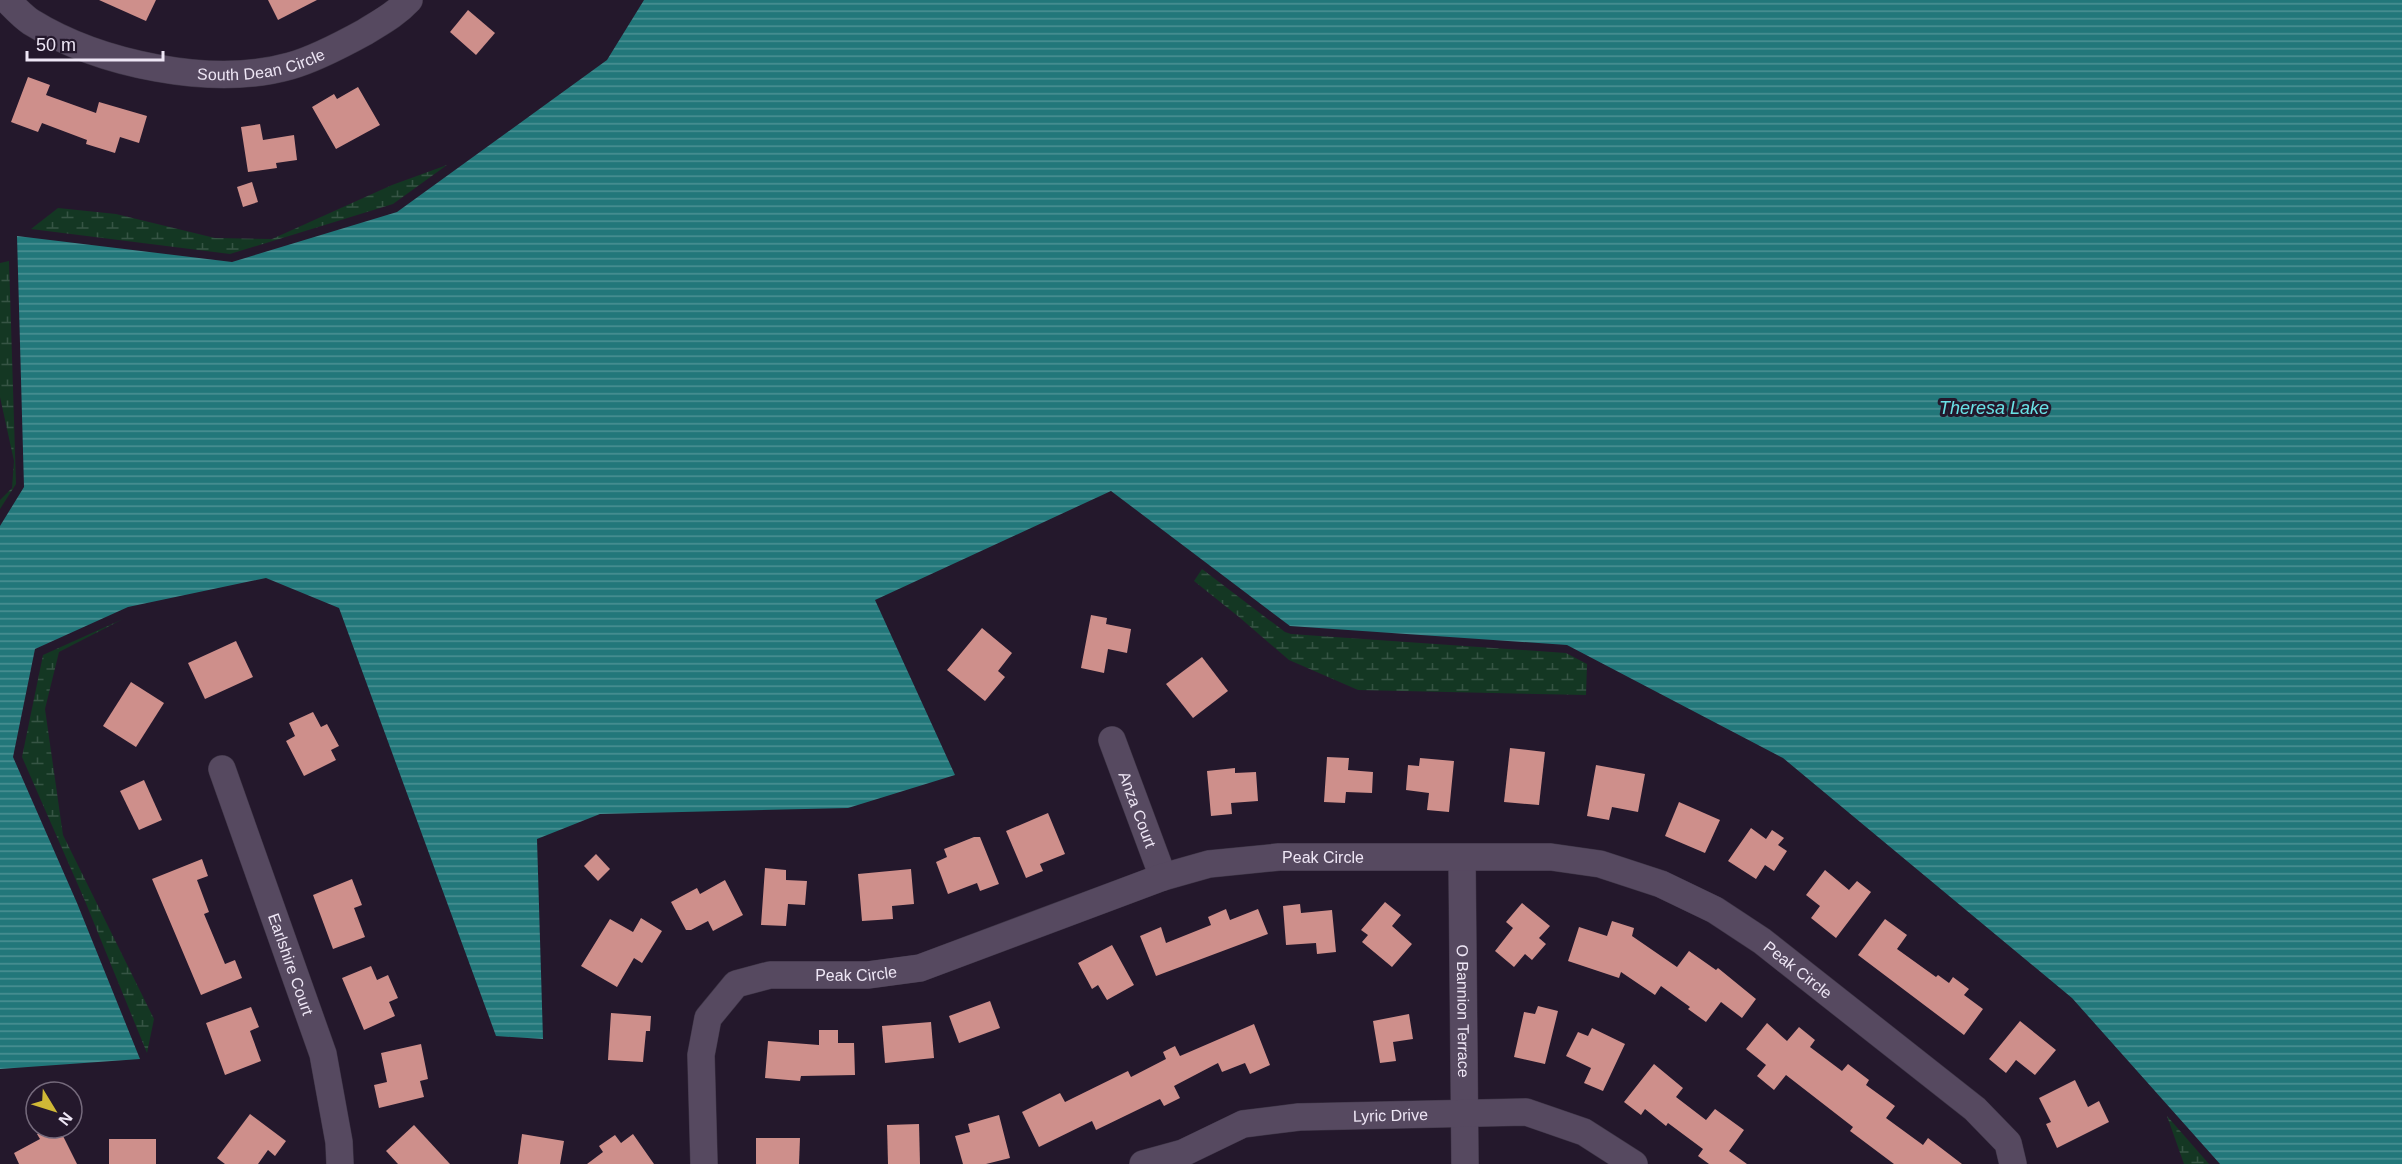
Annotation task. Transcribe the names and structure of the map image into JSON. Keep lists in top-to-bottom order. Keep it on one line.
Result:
{"streets":{"street":["South Dean Circle","Anza Court","Peak Circle","Earlshire Court","O Bannion Terrace","Lyric Drive"]},"crossings":[["Anza Court","Peak Circle"],["Peak Circle","O Bannion Terrace"],["O Bannion Terrace","Lyric Drive"]],"water":["Theresa Lake"],"scale_bar":"50 m","north":"bottom right"}
